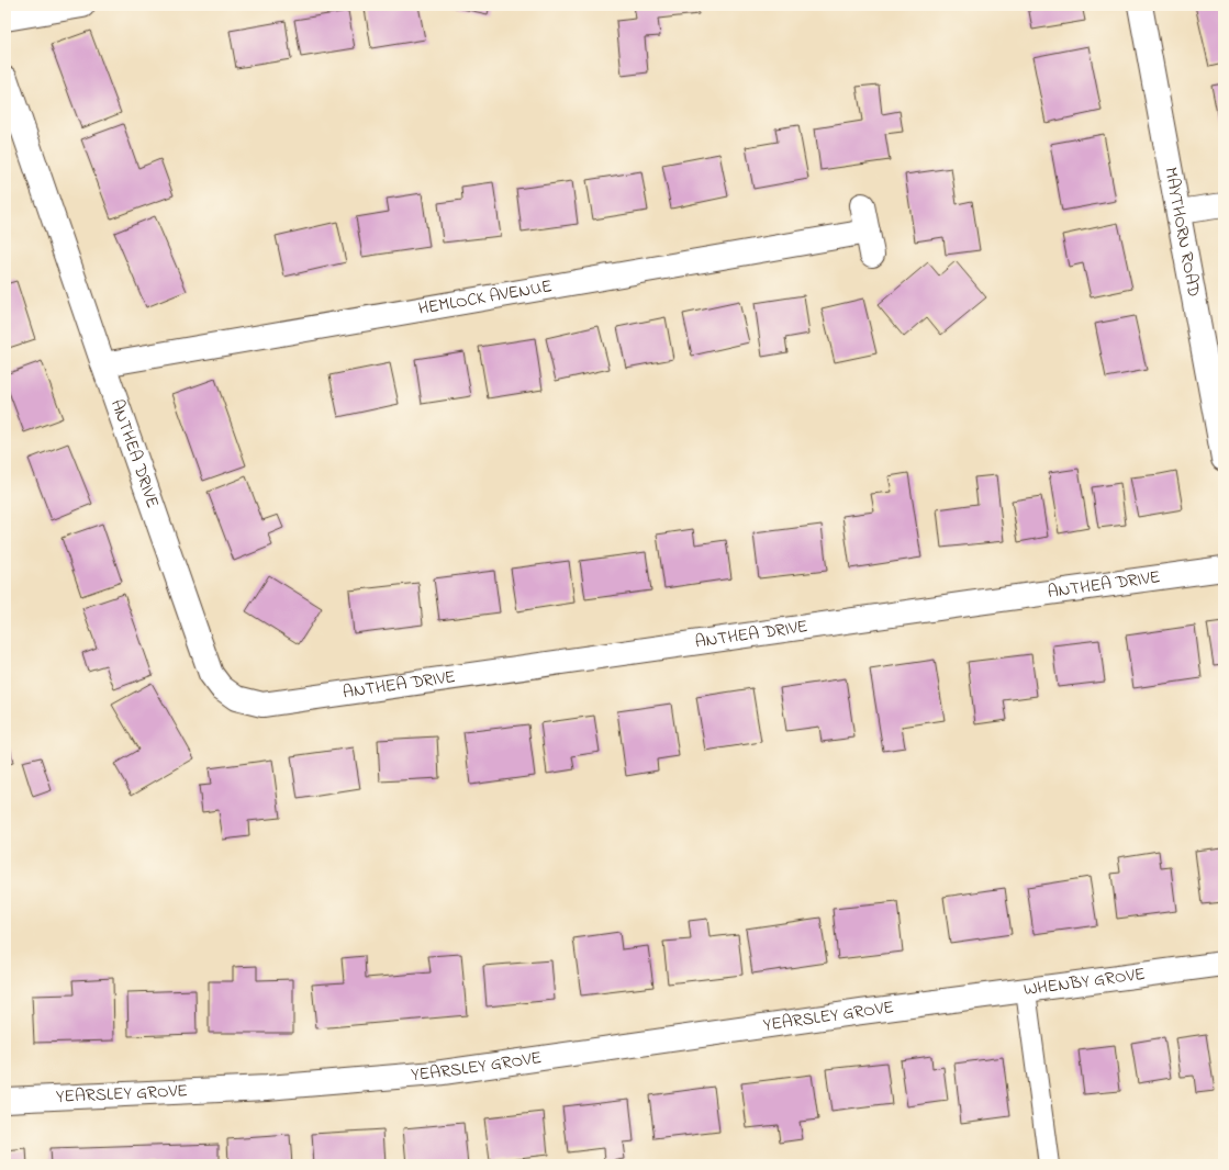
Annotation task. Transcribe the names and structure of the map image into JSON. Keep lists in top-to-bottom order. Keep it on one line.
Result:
{"streets":{"street":["MAYTHORN ROAD","HEMLOCK AVENUE","ANTHEA DRIVE","WHENBY GROVE","YEARSLEY GROVE"]},"crossings":[["HEMLOCK AVENUE","ANTHEA DRIVE"],["WHENBY GROVE","YEARSLEY GROVE"]]}
